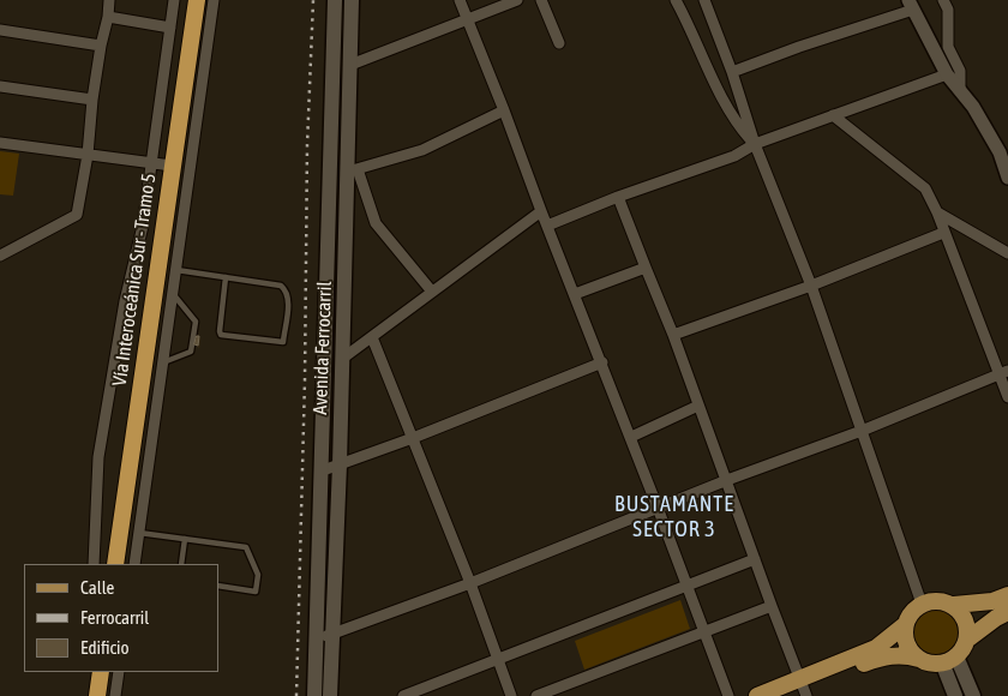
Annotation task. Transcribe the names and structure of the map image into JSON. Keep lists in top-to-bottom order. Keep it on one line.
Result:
{"streets":{"highway":["Vía Interoceánica Sur - Tramo 5"],"main road":["Avenida Ferrocarril"]},"districts":["BUSTAMANTE SECTOR 3"],"legend":["Calle","Ferrocarril","Edificio"]}
